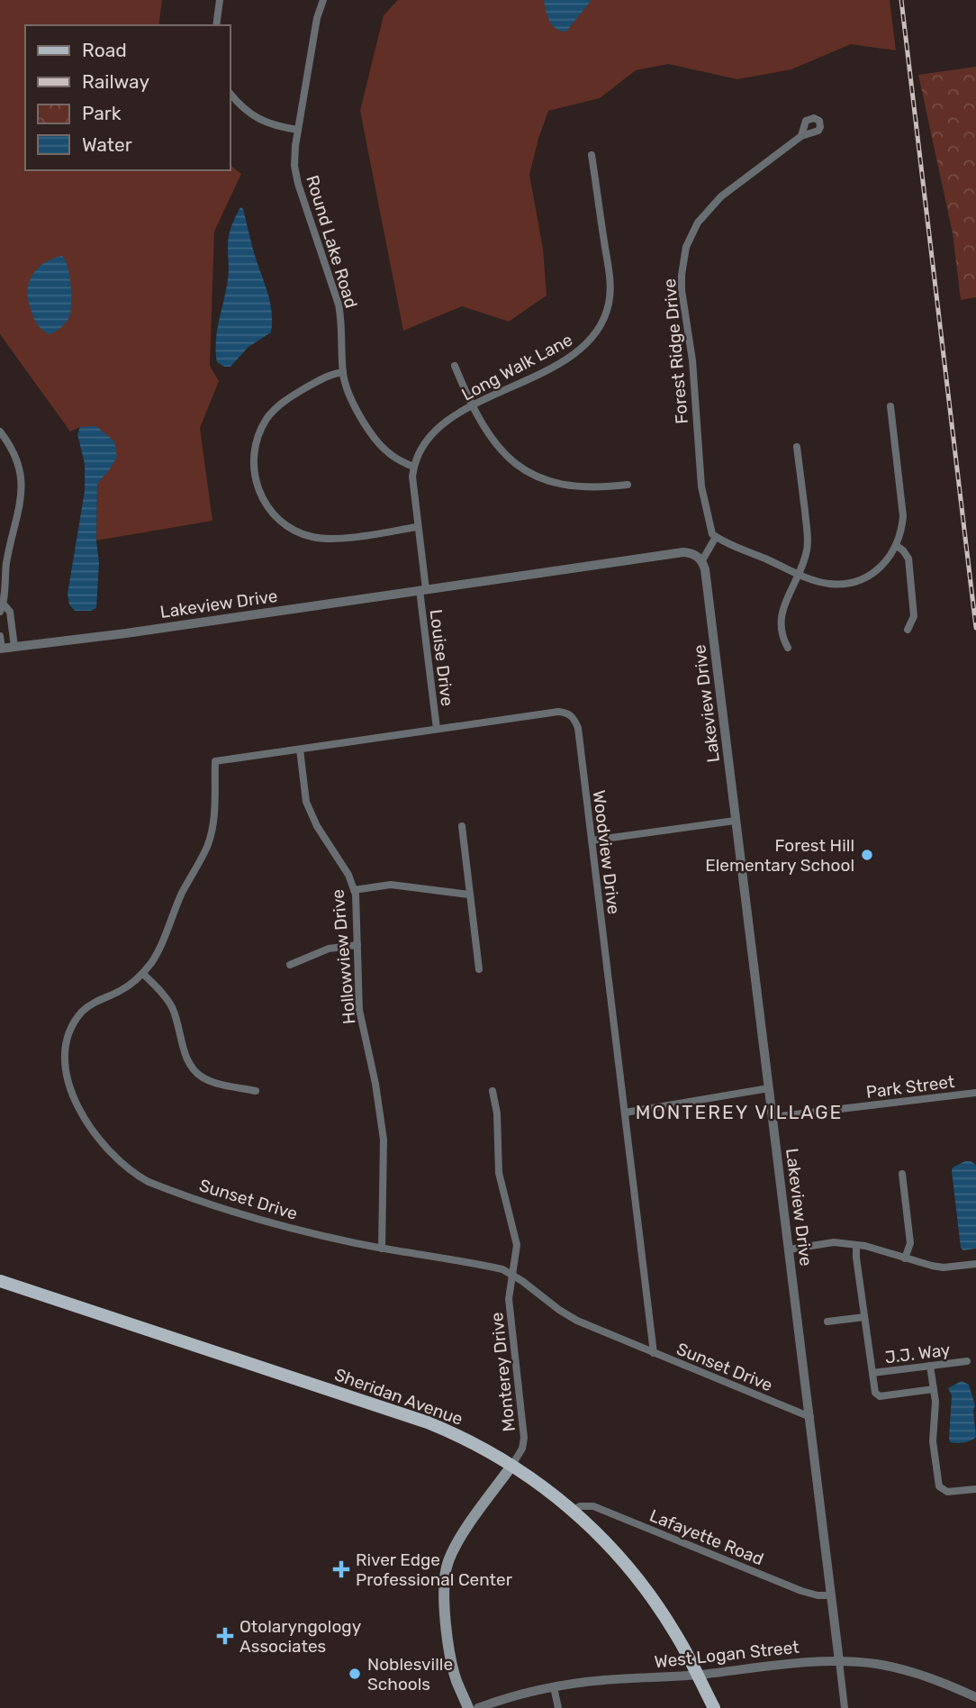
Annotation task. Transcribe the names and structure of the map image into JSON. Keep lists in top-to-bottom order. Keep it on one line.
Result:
{"streets":{"main road":["Sheridan Avenue"],"street":["Round Lake Road","Forest Ridge Drive","Long Walk Lane","Lakeview Drive","Louise Drive","Woodview Drive","Hollowview Drive","Park Street","Sunset Drive","J.J. Way","Monterey Drive","Lafayette Road","West Logan Street"]},"crossings":[["Round Lake Road","Long Walk Lane"],["Long Walk Lane","Lakeview Drive"],["Long Walk Lane","Louise Drive"],["Lakeview Drive","Louise Drive"],["Lakeview Drive","Park Street"],["Lakeview Drive","Sunset Drive"],["Lakeview Drive","Lafayette Road"],["Lakeview Drive","West Logan Street"],["Louise Drive","Woodview Drive"],["Woodview Drive","Hollowview Drive"],["Woodview Drive","Sunset Drive"],["Hollowview Drive","Sunset Drive"],["Sunset Drive","Monterey Drive"],["Monterey Drive","Sheridan Avenue"],["Sheridan Avenue","Lafayette Road"],["Sheridan Avenue","West Logan Street"]],"districts":["MONTEREY VILLAGE"],"places":{"other":["Forest Hill Elementary School","Noblesville Schools"],"health":["River Edge Professional Center","Otolaryngology Associates"]},"legend":["Road","Railway","Park","Water"]}
